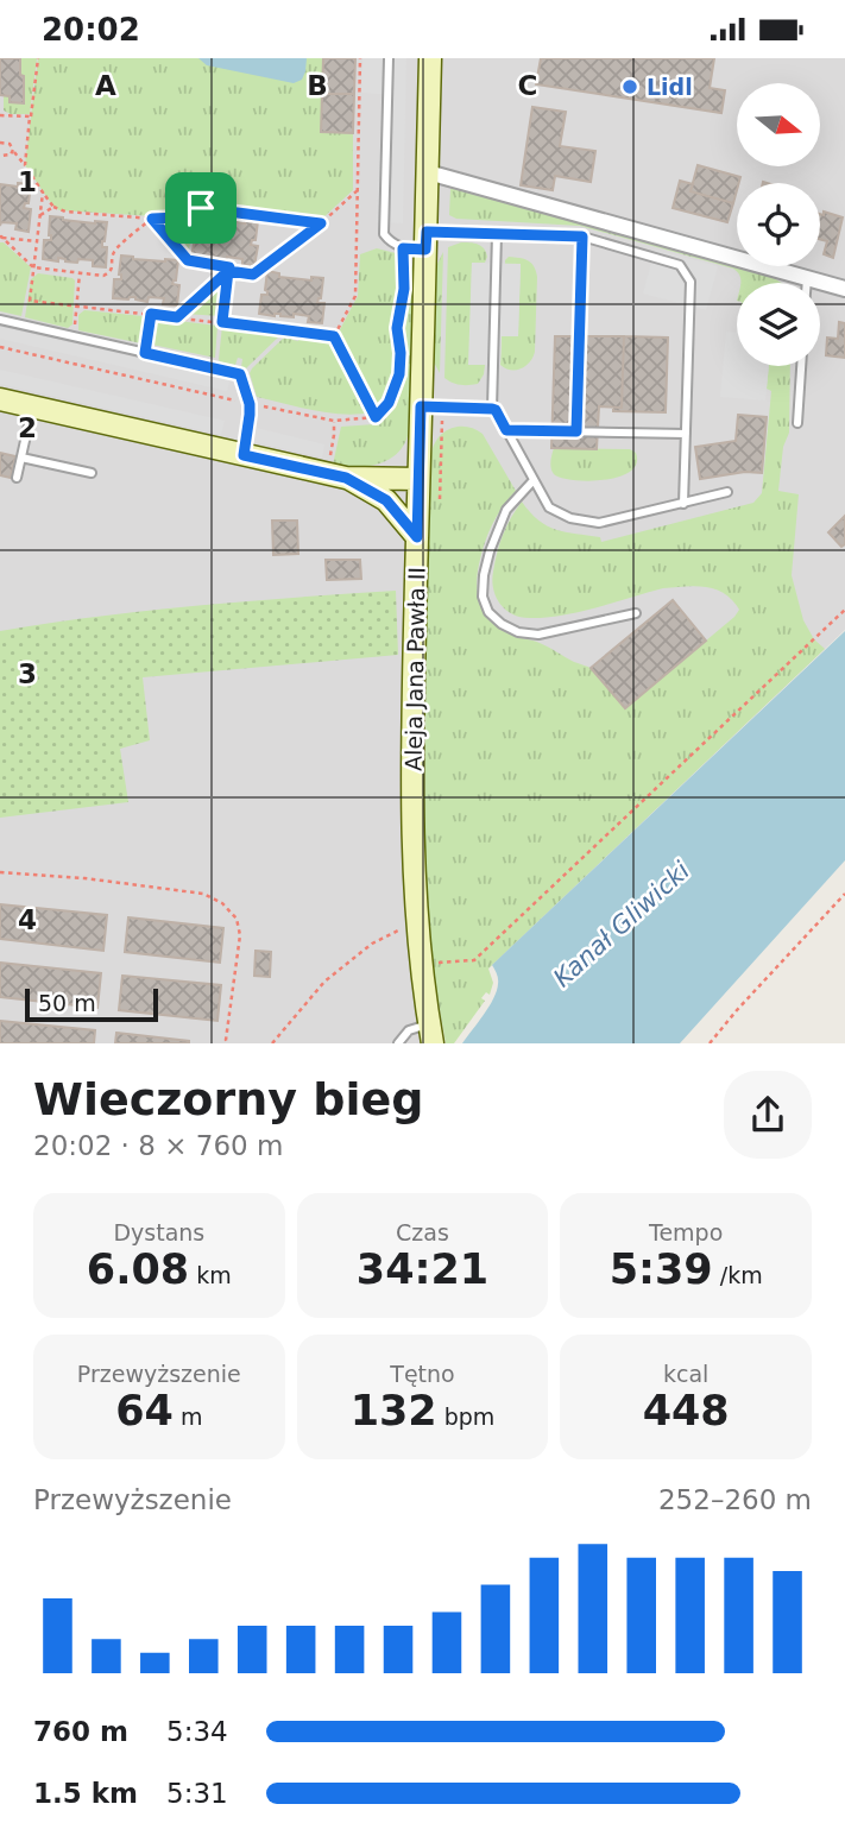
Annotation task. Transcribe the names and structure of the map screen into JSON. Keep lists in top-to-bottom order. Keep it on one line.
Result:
{"streets":{"main road":["Aleja Jana Pawła II"]},"water":["Kanał Gliwicki"],"places":["Lidl"],"scale_bar":"50 m","north":"right","page":{"status":"20:02","scale":"50 m","heading":["Wieczorny bieg","20:02 · 8 × 760 m"],"stats":[["Dystans","6.08 km"],["Czas","34:21"],["Tempo","5:39 /km"],["Przewyższenie","64 m"],["Tętno","132 bpm"],["kcal","448"]],"chart":["Przewyższenie","252–260 m"],"list":[{"name":"760 m","note":"5:34"},{"name":"1.5 km","note":"5:31"}]},"grid":{"columns":["A","B","C"],"rows":["1","2","3","4"]}}
